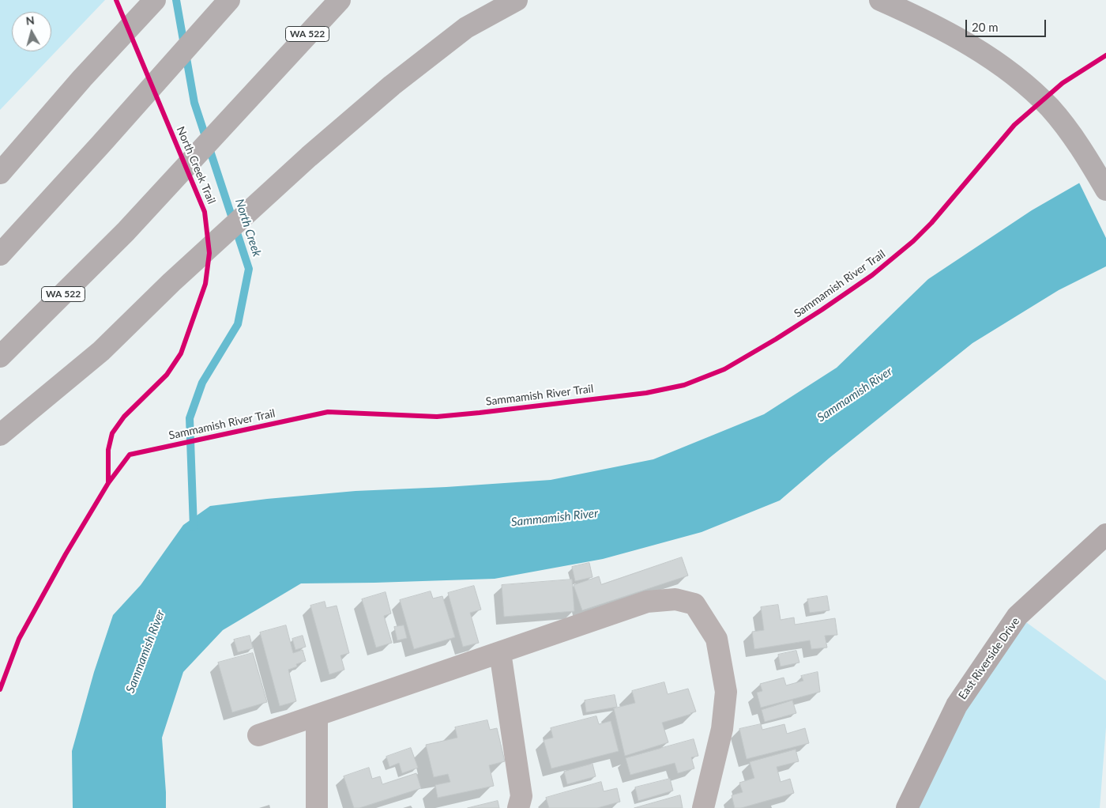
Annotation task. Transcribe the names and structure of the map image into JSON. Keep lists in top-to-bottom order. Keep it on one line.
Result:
{"streets":{"highway":["WA 522"],"main road":["East Riverside Drive"],"cycle path":["North Creek Trail","Sammamish River Trail"]},"water":["North Creek","Sammamish River"],"scale_bar":"20 m","north":"top"}
